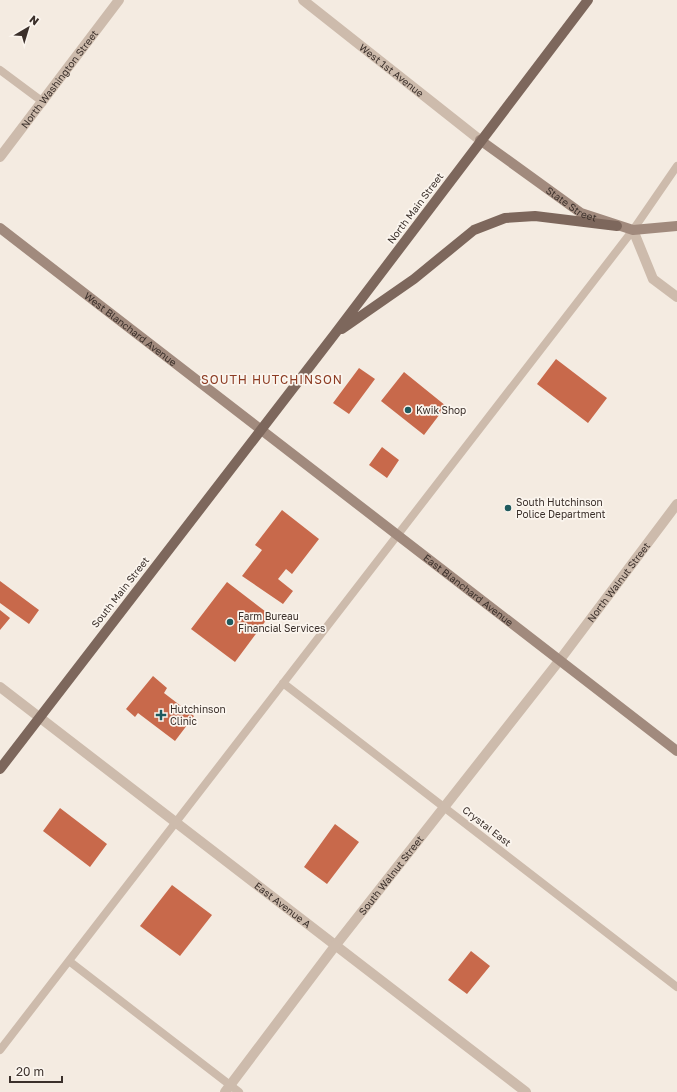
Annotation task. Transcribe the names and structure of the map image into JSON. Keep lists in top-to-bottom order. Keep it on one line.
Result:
{"streets":{"main road":["North Main Street","South Main Street"],"street":["West 1st Avenue","North Washington Street","State Street","West Blanchard Avenue","North Walnut Street","East Blanchard Avenue","South Walnut Street","East Avenue A"],"lane":["Crystal East"]},"crossings":[["West 1st Avenue","State Street"],["West 1st Avenue","North Main Street"],["State Street","North Main Street"],["North Main Street","West Blanchard Avenue"],["North Main Street","East Blanchard Avenue"],["North Main Street","South Main Street"],["West Blanchard Avenue","East Blanchard Avenue"],["West Blanchard Avenue","South Main Street"],["North Walnut Street","East Blanchard Avenue"],["North Walnut Street","South Walnut Street"],["East Blanchard Avenue","South Main Street"],["East Blanchard Avenue","South Walnut Street"],["South Main Street","East Avenue A"],["Crystal East","South Walnut Street"],["South Walnut Street","East Avenue A"]],"districts":["SOUTH HUTCHINSON"],"places":{"other":["Kwik Shop","South Hutchinson Police Department","Farm Bureau Financial Services"],"health":["Hutchinson Clinic"]},"scale_bar":"20 m","north":"top right"}
